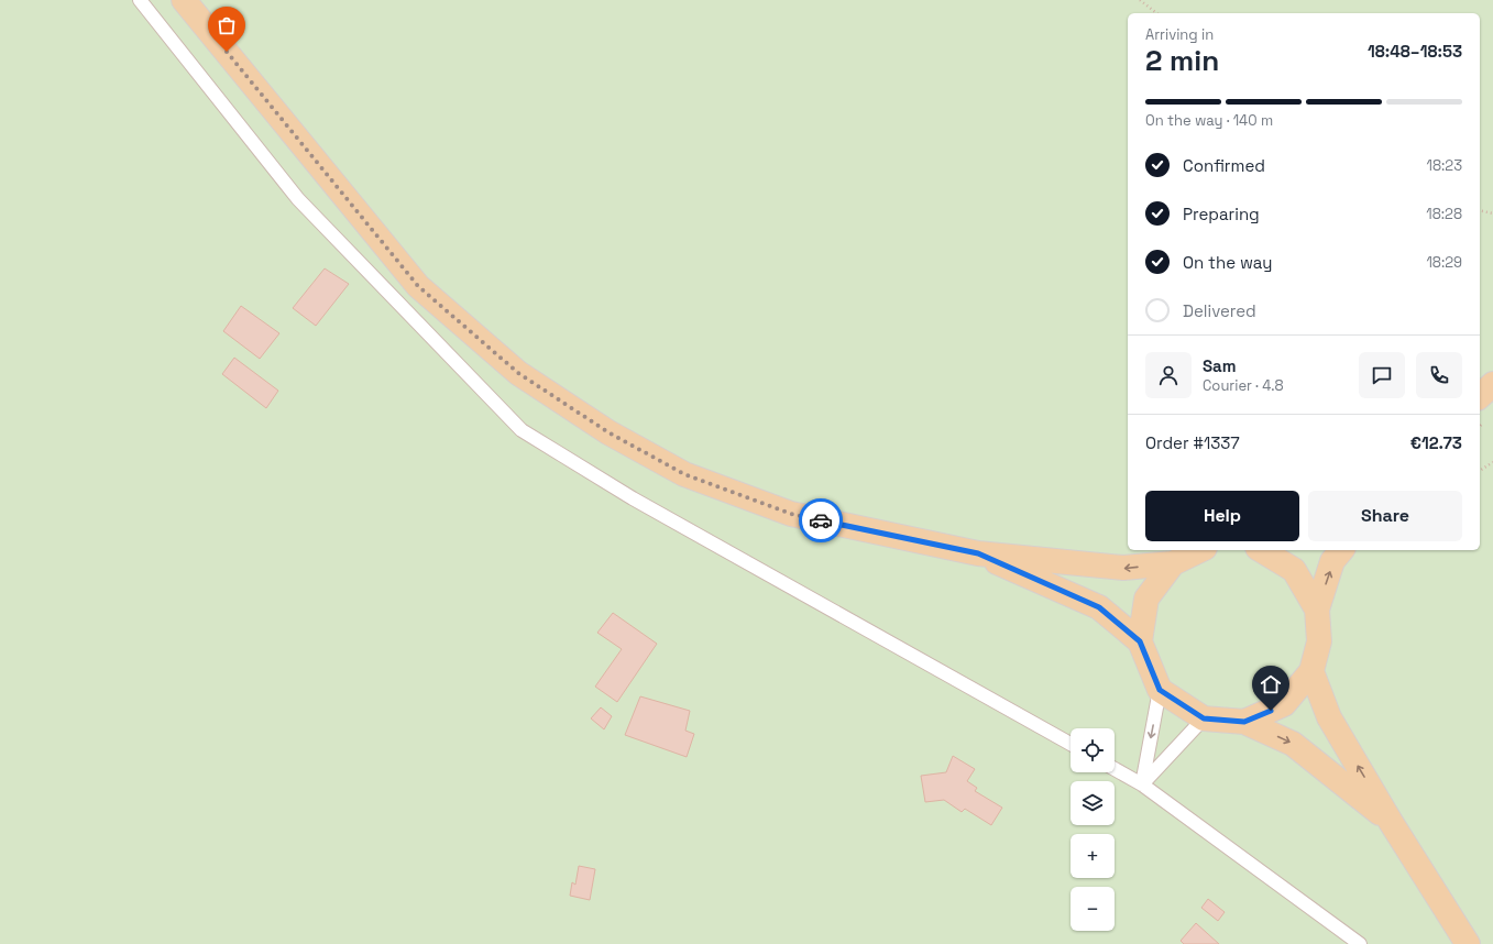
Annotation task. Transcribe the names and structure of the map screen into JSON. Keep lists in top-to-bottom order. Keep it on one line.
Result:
{"page":{"heading":["2 min","Arriving in","18:48–18:53"],"panel":["Sam","Courier · 4.8","Order #1337","€12.73"],"bar":"On the way · 140 m","list":[["Confirmed","18:23"],["Preparing","18:28"],["On the way","18:29"],"Delivered"],"buttons":["Help","Share"],"map_buttons":["+","−"]}}
